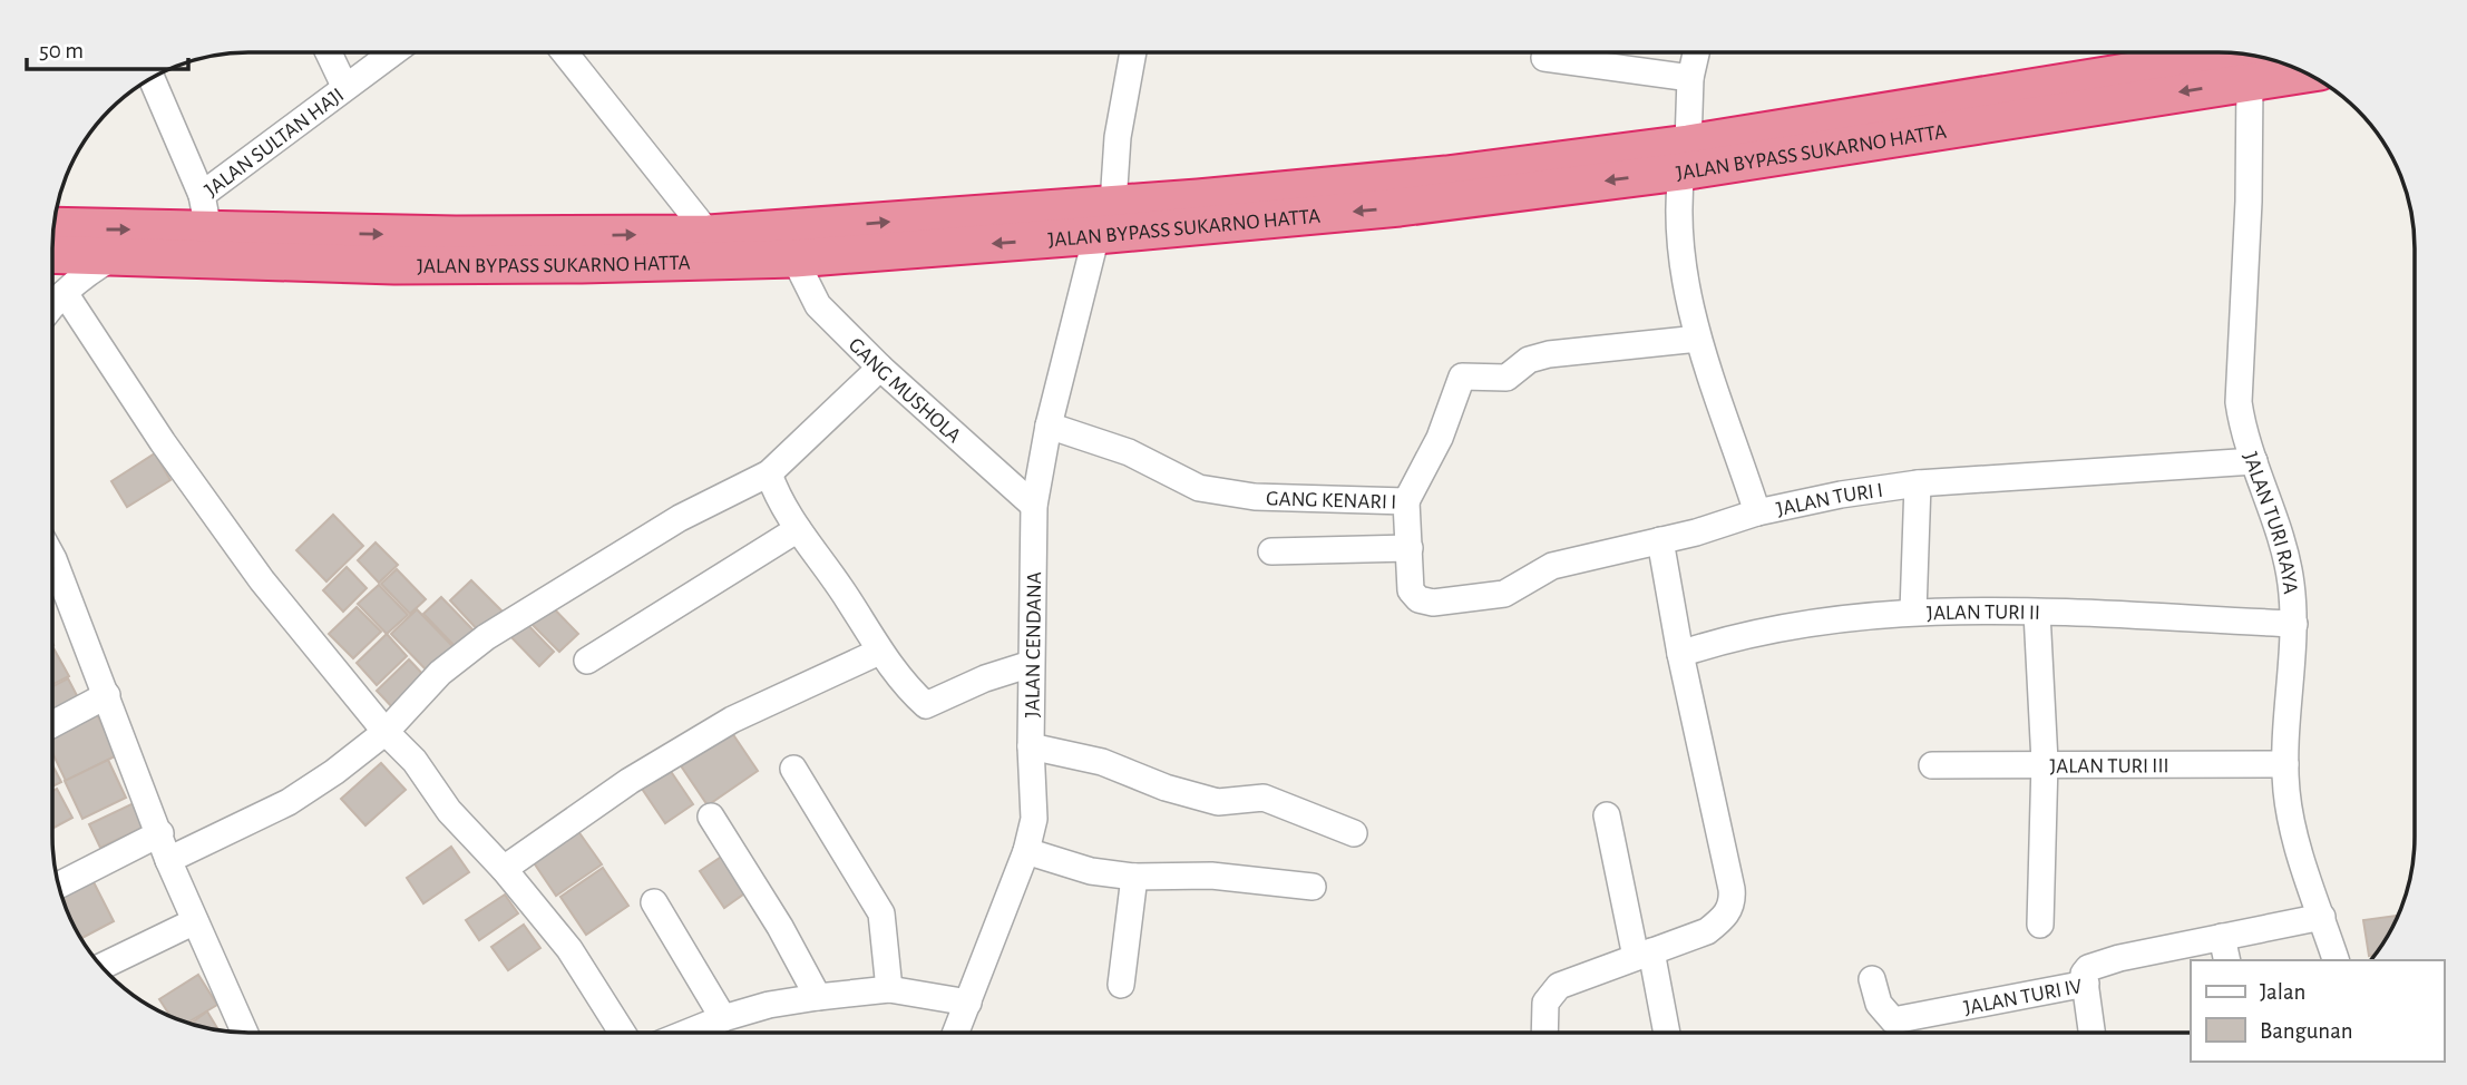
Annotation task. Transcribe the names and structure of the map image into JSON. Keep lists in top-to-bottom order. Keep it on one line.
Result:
{"streets":{"highway":["JALAN BYPASS SUKARNO HATTA"],"street":["JALAN SULTAN HAJI","GANG MUSHOLA","JALAN TURI I","GANG KENARI I","JALAN TURI RAYA","JALAN TURI II","JALAN CENDANA","JALAN TURI III","JALAN TURI IV"]},"crossings":[["JALAN SULTAN HAJI","JALAN BYPASS SUKARNO HATTA"],["JALAN BYPASS SUKARNO HATTA","GANG MUSHOLA"],["JALAN BYPASS SUKARNO HATTA","JALAN TURI I"],["JALAN BYPASS SUKARNO HATTA","JALAN TURI RAYA"],["JALAN BYPASS SUKARNO HATTA","JALAN CENDANA"],["GANG MUSHOLA","JALAN CENDANA"],["JALAN TURI I","GANG KENARI I"],["JALAN TURI I","JALAN TURI RAYA"],["GANG KENARI I","JALAN CENDANA"],["JALAN TURI RAYA","JALAN TURI II"],["JALAN TURI RAYA","JALAN TURI III"],["JALAN TURI RAYA","JALAN TURI IV"]],"legend":["Jalan","Bangunan"],"scale_bar":"50 m"}
